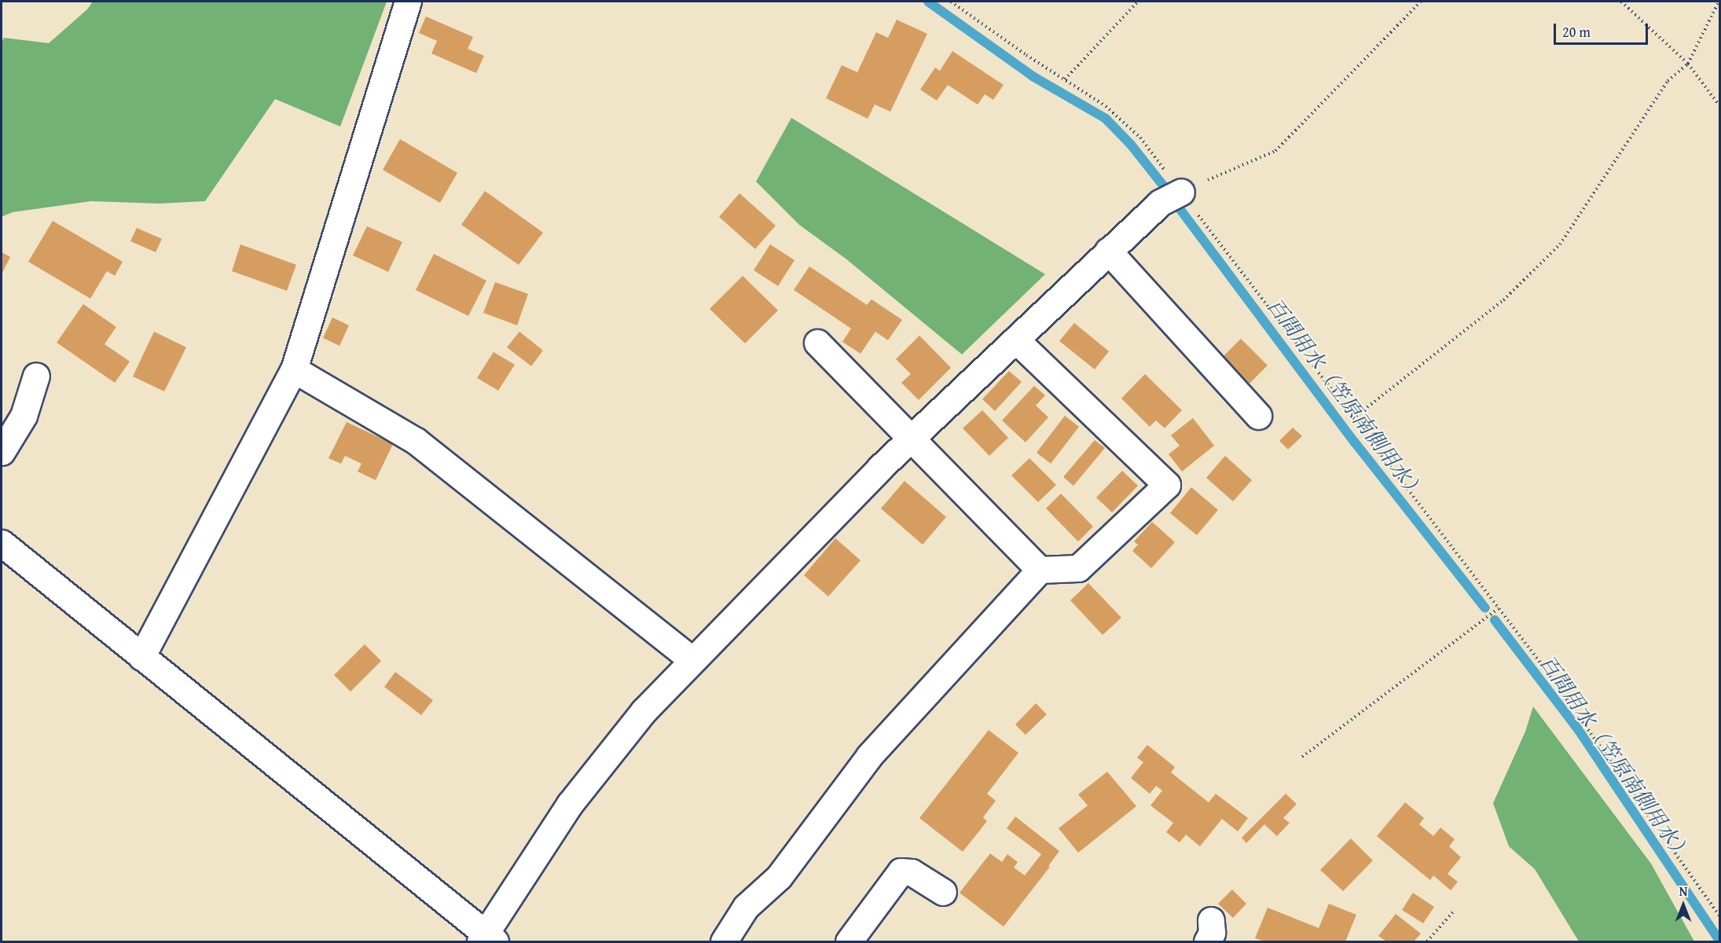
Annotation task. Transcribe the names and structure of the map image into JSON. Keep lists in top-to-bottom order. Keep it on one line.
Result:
{"water":["百間用水（笠原南側用水）"],"scale_bar":"20 m","north":"top"}
